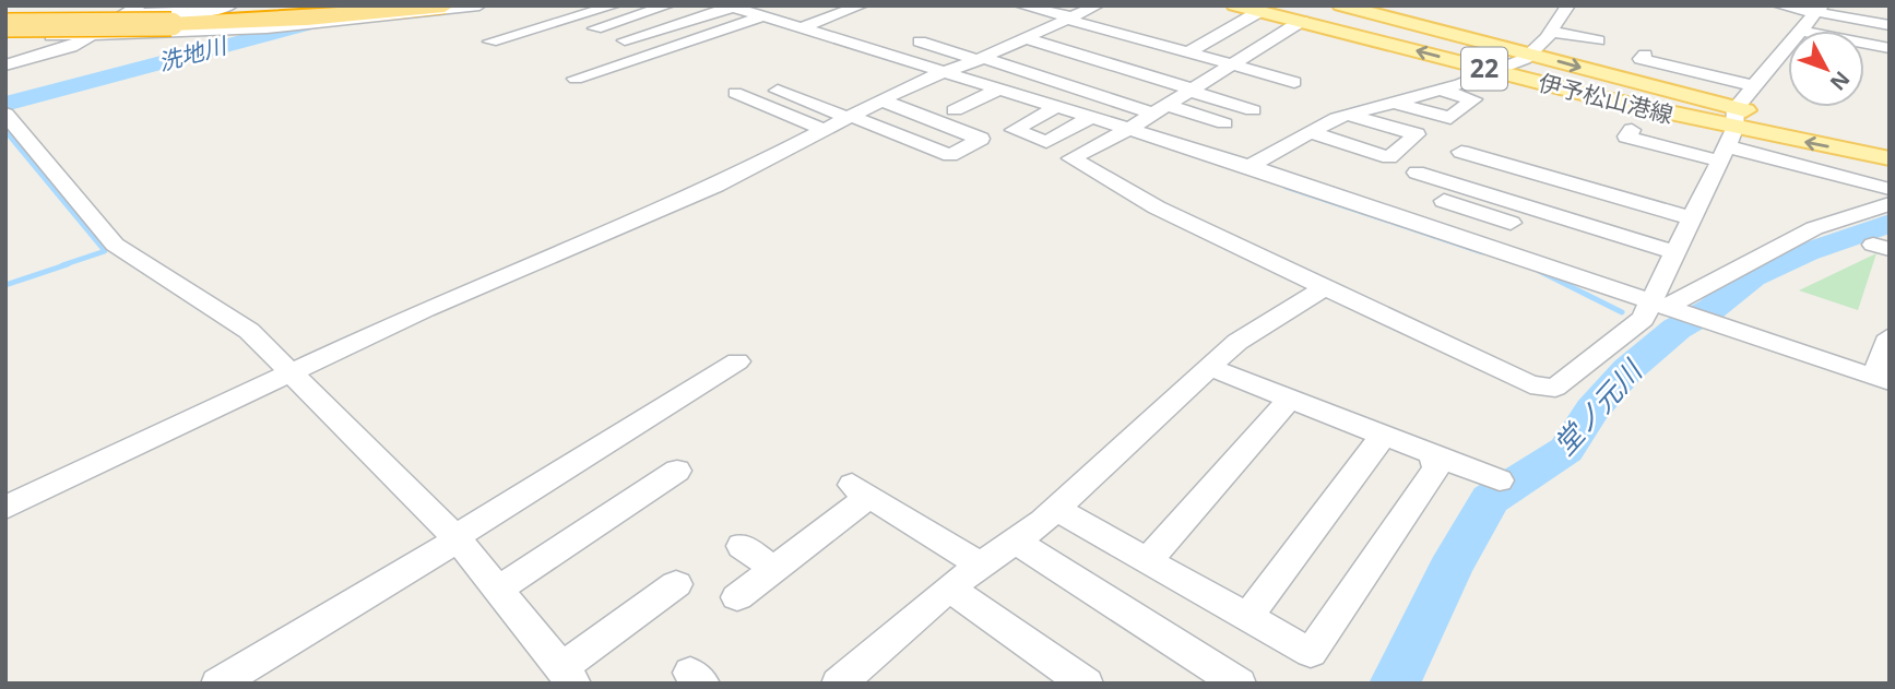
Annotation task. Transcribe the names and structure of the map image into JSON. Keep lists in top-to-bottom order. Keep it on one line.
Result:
{"streets":{"main road":["22","伊予松山港線"]},"water":["洗地川","堂ノ元川"],"north":"bottom right"}
